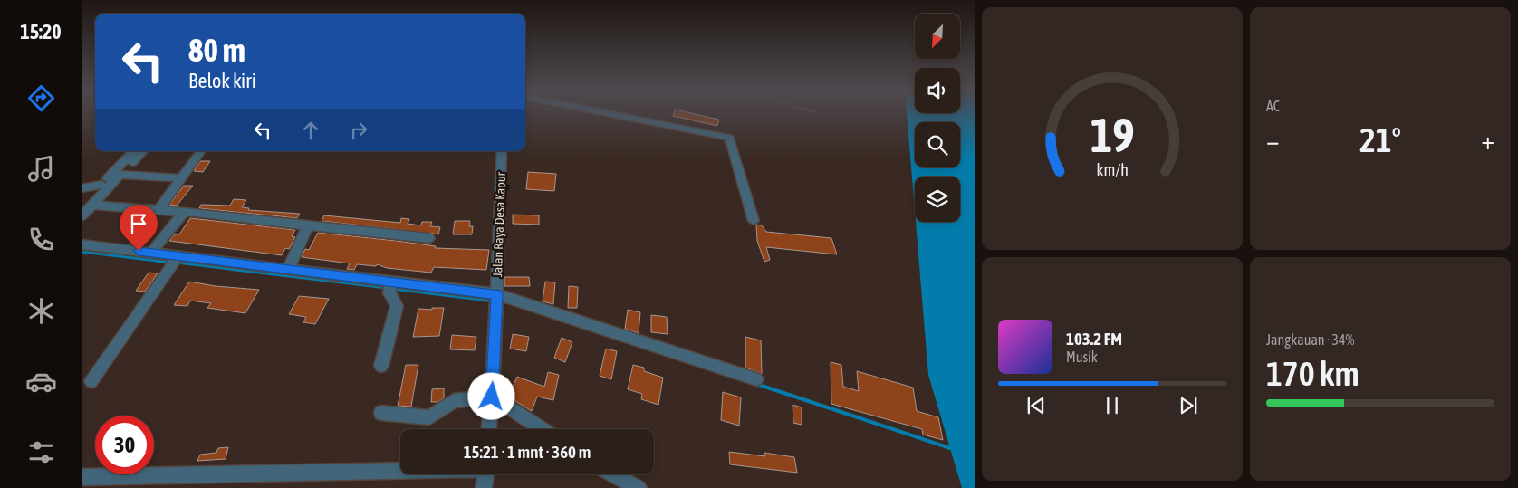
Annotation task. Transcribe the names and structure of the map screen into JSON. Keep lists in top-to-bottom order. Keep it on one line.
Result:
{"streets":{"street":["Jalan Raya Desa Kapur"]},"north":"bottom left","page":{"tabs":"15:20","tile":["AC",["Jangkauan · 34%","170 km"]],"turn":["80 m","Belok kiri"],"heat":["−","21°","+"],"song":["103.2 FM","Musik"],"limit":"30","trip":"15:21 · 1 mnt · 360 m","gauge":["19","km/h"]}}
